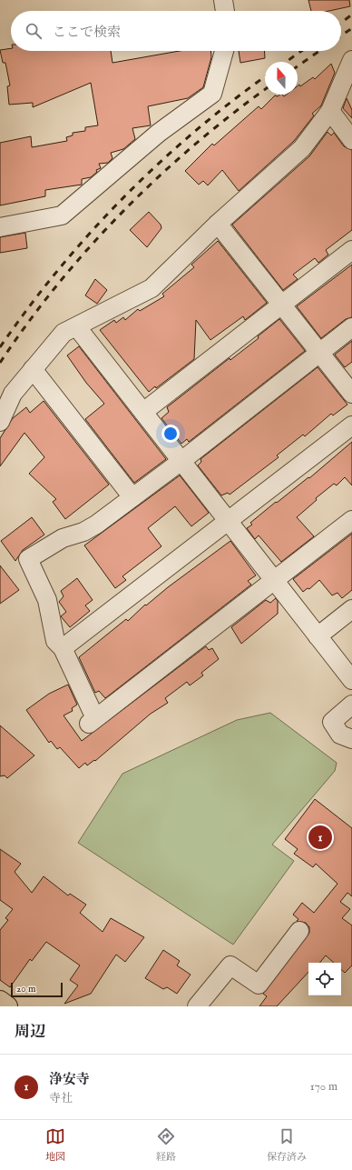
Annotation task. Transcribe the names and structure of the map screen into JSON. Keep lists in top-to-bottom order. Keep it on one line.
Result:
{"scale_bar":"20 m","north":"top","page":{"search":"ここで検索","pins":"1","scale":"20 m","heading":"周辺","list":[{"mark":"1","name":"浄安寺","note":"寺社","value":"170 m"}],"nav":["地図","経路","保存済み"]}}
